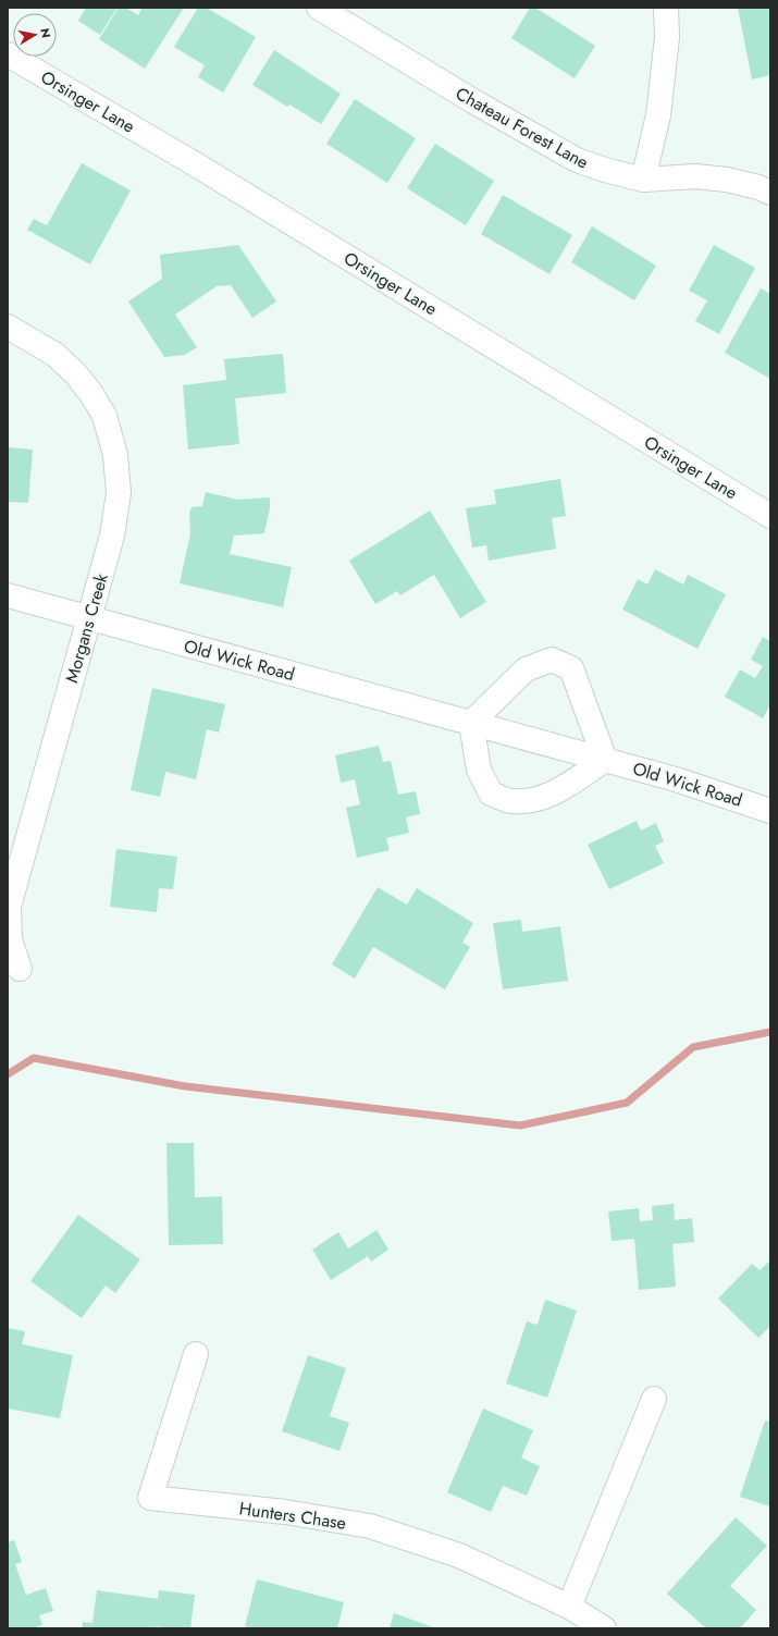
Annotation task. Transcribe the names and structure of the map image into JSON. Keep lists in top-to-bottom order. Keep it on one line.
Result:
{"streets":{"street":["Orsinger Lane","Chateau Forest Lane","Morgans Creek","Old Wick Road","Hunters Chase"]},"crossings":[["Morgans Creek","Old Wick Road"]],"north":"right"}
